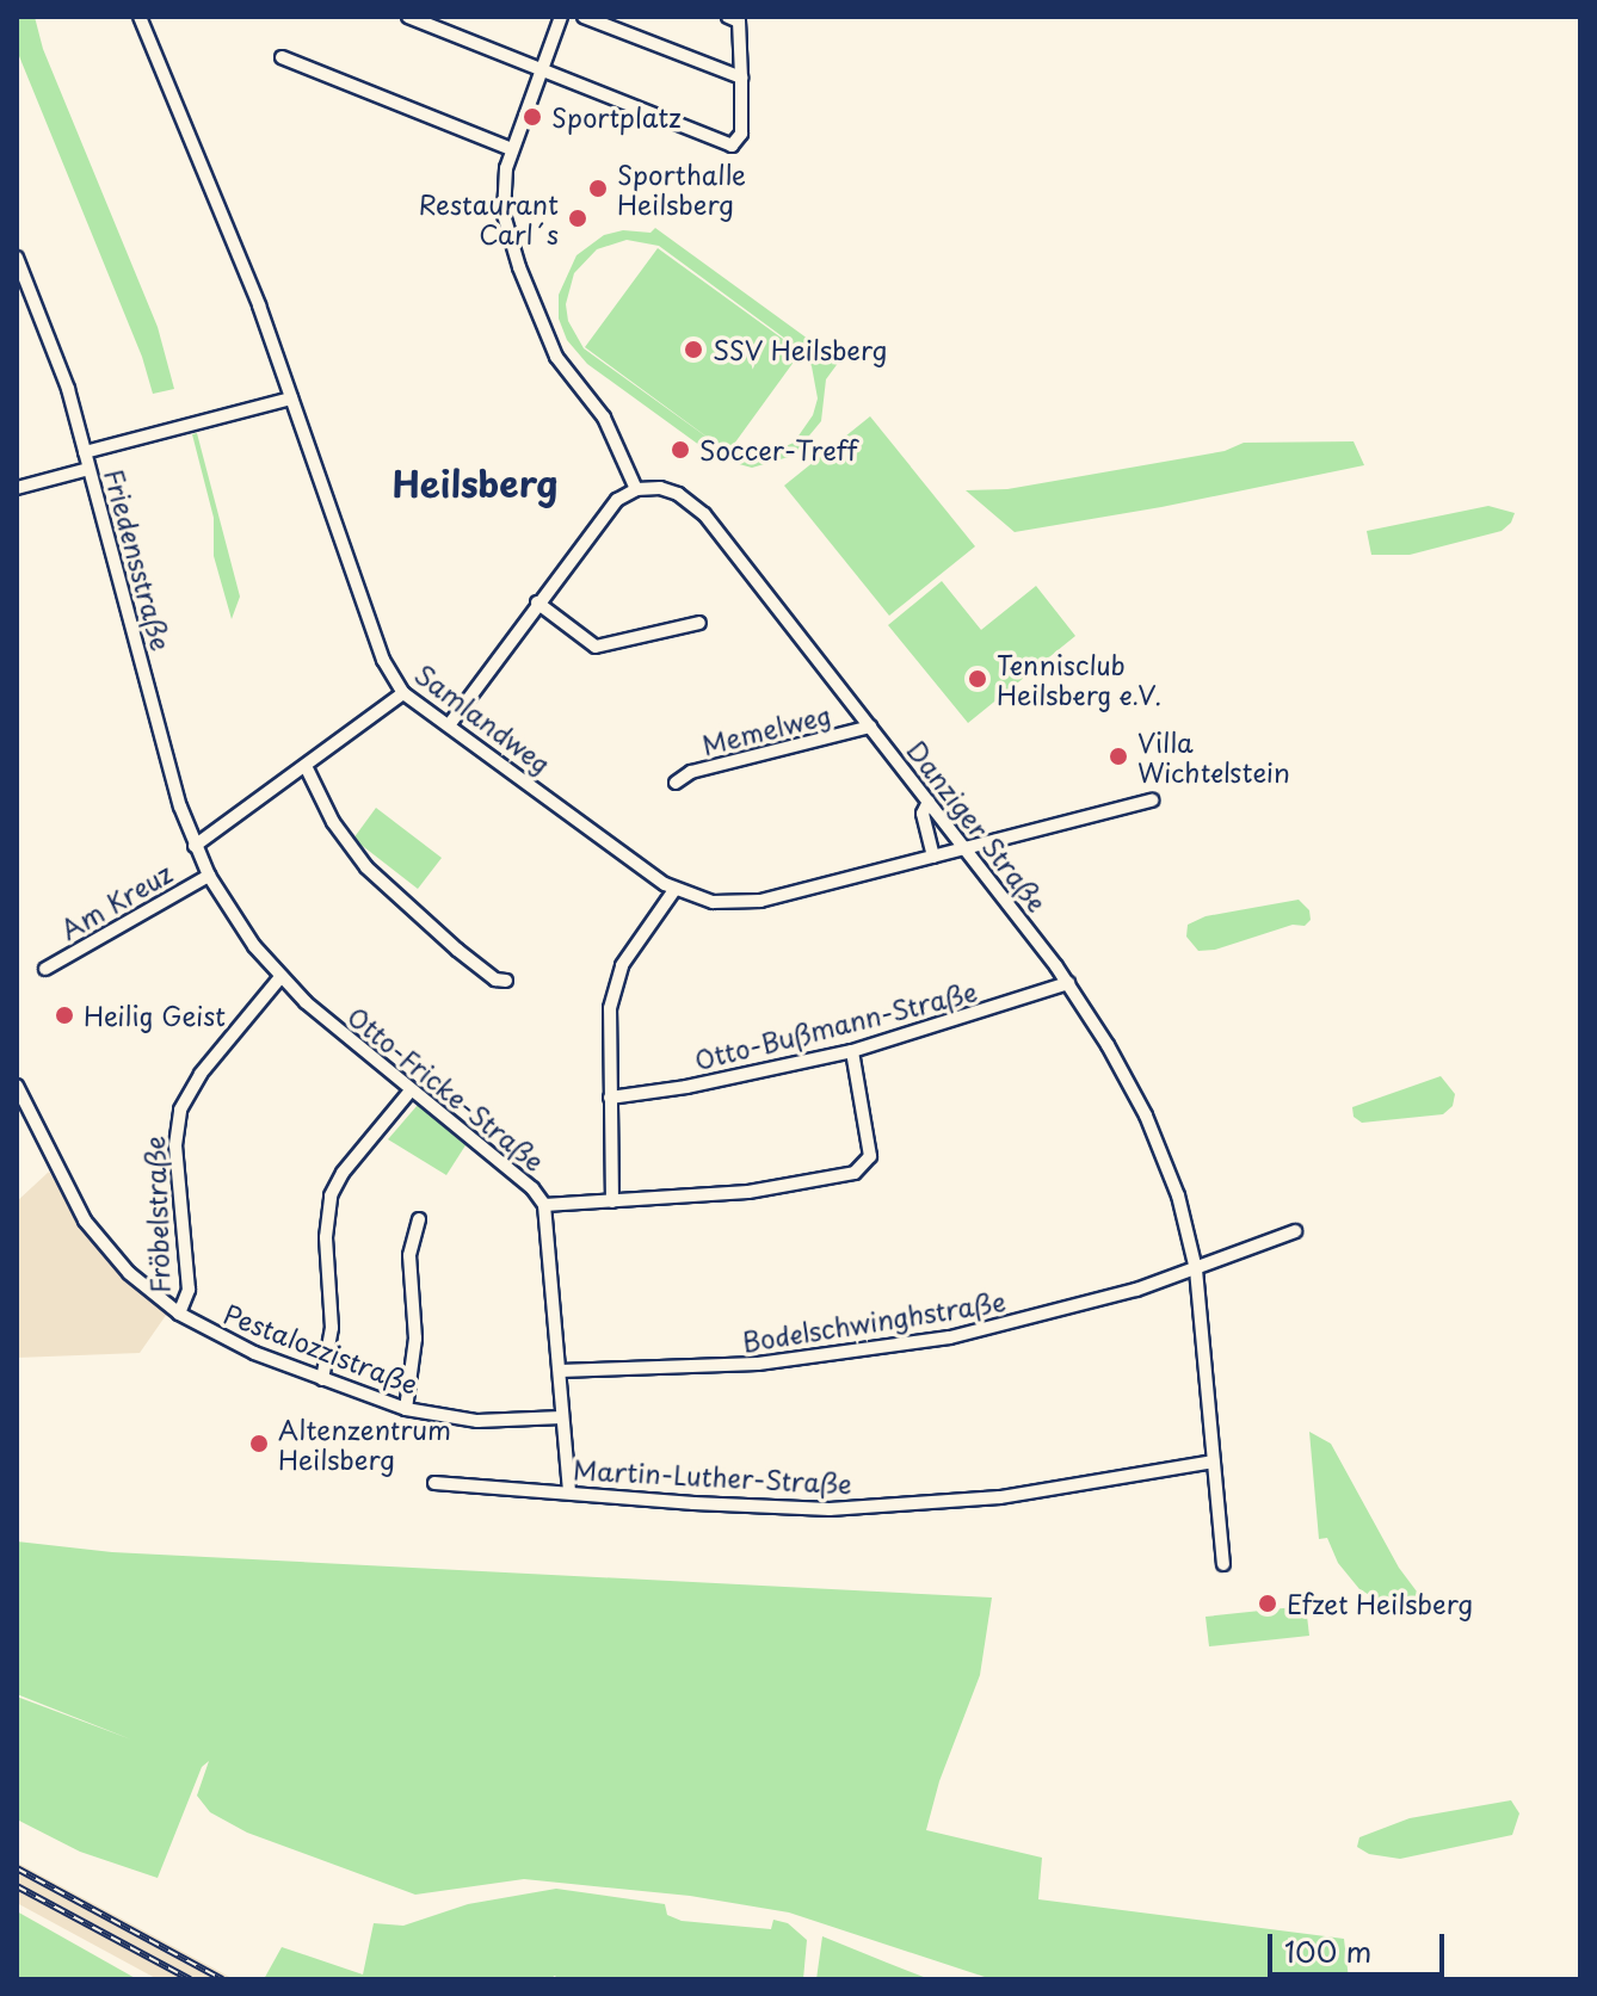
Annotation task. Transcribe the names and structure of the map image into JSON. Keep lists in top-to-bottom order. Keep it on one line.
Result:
{"streets":{"street":["Friedensstraße","Samlandweg","Memelweg","Danziger Straße","Am Kreuz","Otto-Bußmann-Straße","Otto-Fricke-Straße","Fröbelstraße","Bodelschwinghstraße","Pestalozzistraße","Martin-Luther-Straße"]},"crossings":[["Friedensstraße","Am Kreuz"],["Friedensstraße","Otto-Fricke-Straße"],["Samlandweg","Danziger Straße"],["Memelweg","Danziger Straße"],["Danziger Straße","Otto-Bußmann-Straße"],["Danziger Straße","Bodelschwinghstraße"],["Danziger Straße","Martin-Luther-Straße"],["Am Kreuz","Otto-Fricke-Straße"],["Otto-Fricke-Straße","Fröbelstraße"],["Otto-Fricke-Straße","Bodelschwinghstraße"],["Otto-Fricke-Straße","Pestalozzistraße"],["Otto-Fricke-Straße","Martin-Luther-Straße"],["Fröbelstraße","Pestalozzistraße"]],"districts":["Heilsberg"],"places":["Sportplatz","Sporthalle Heilsberg","Restaurant Carl´s","SSV Heilsberg","Soccer-Treff","Tennisclub Heilsberg e.V.","Villa Wichtelstein","Heilig Geist","Altenzentrum Heilsberg","Efzet Heilsberg"],"scale_bar":"100 m"}
